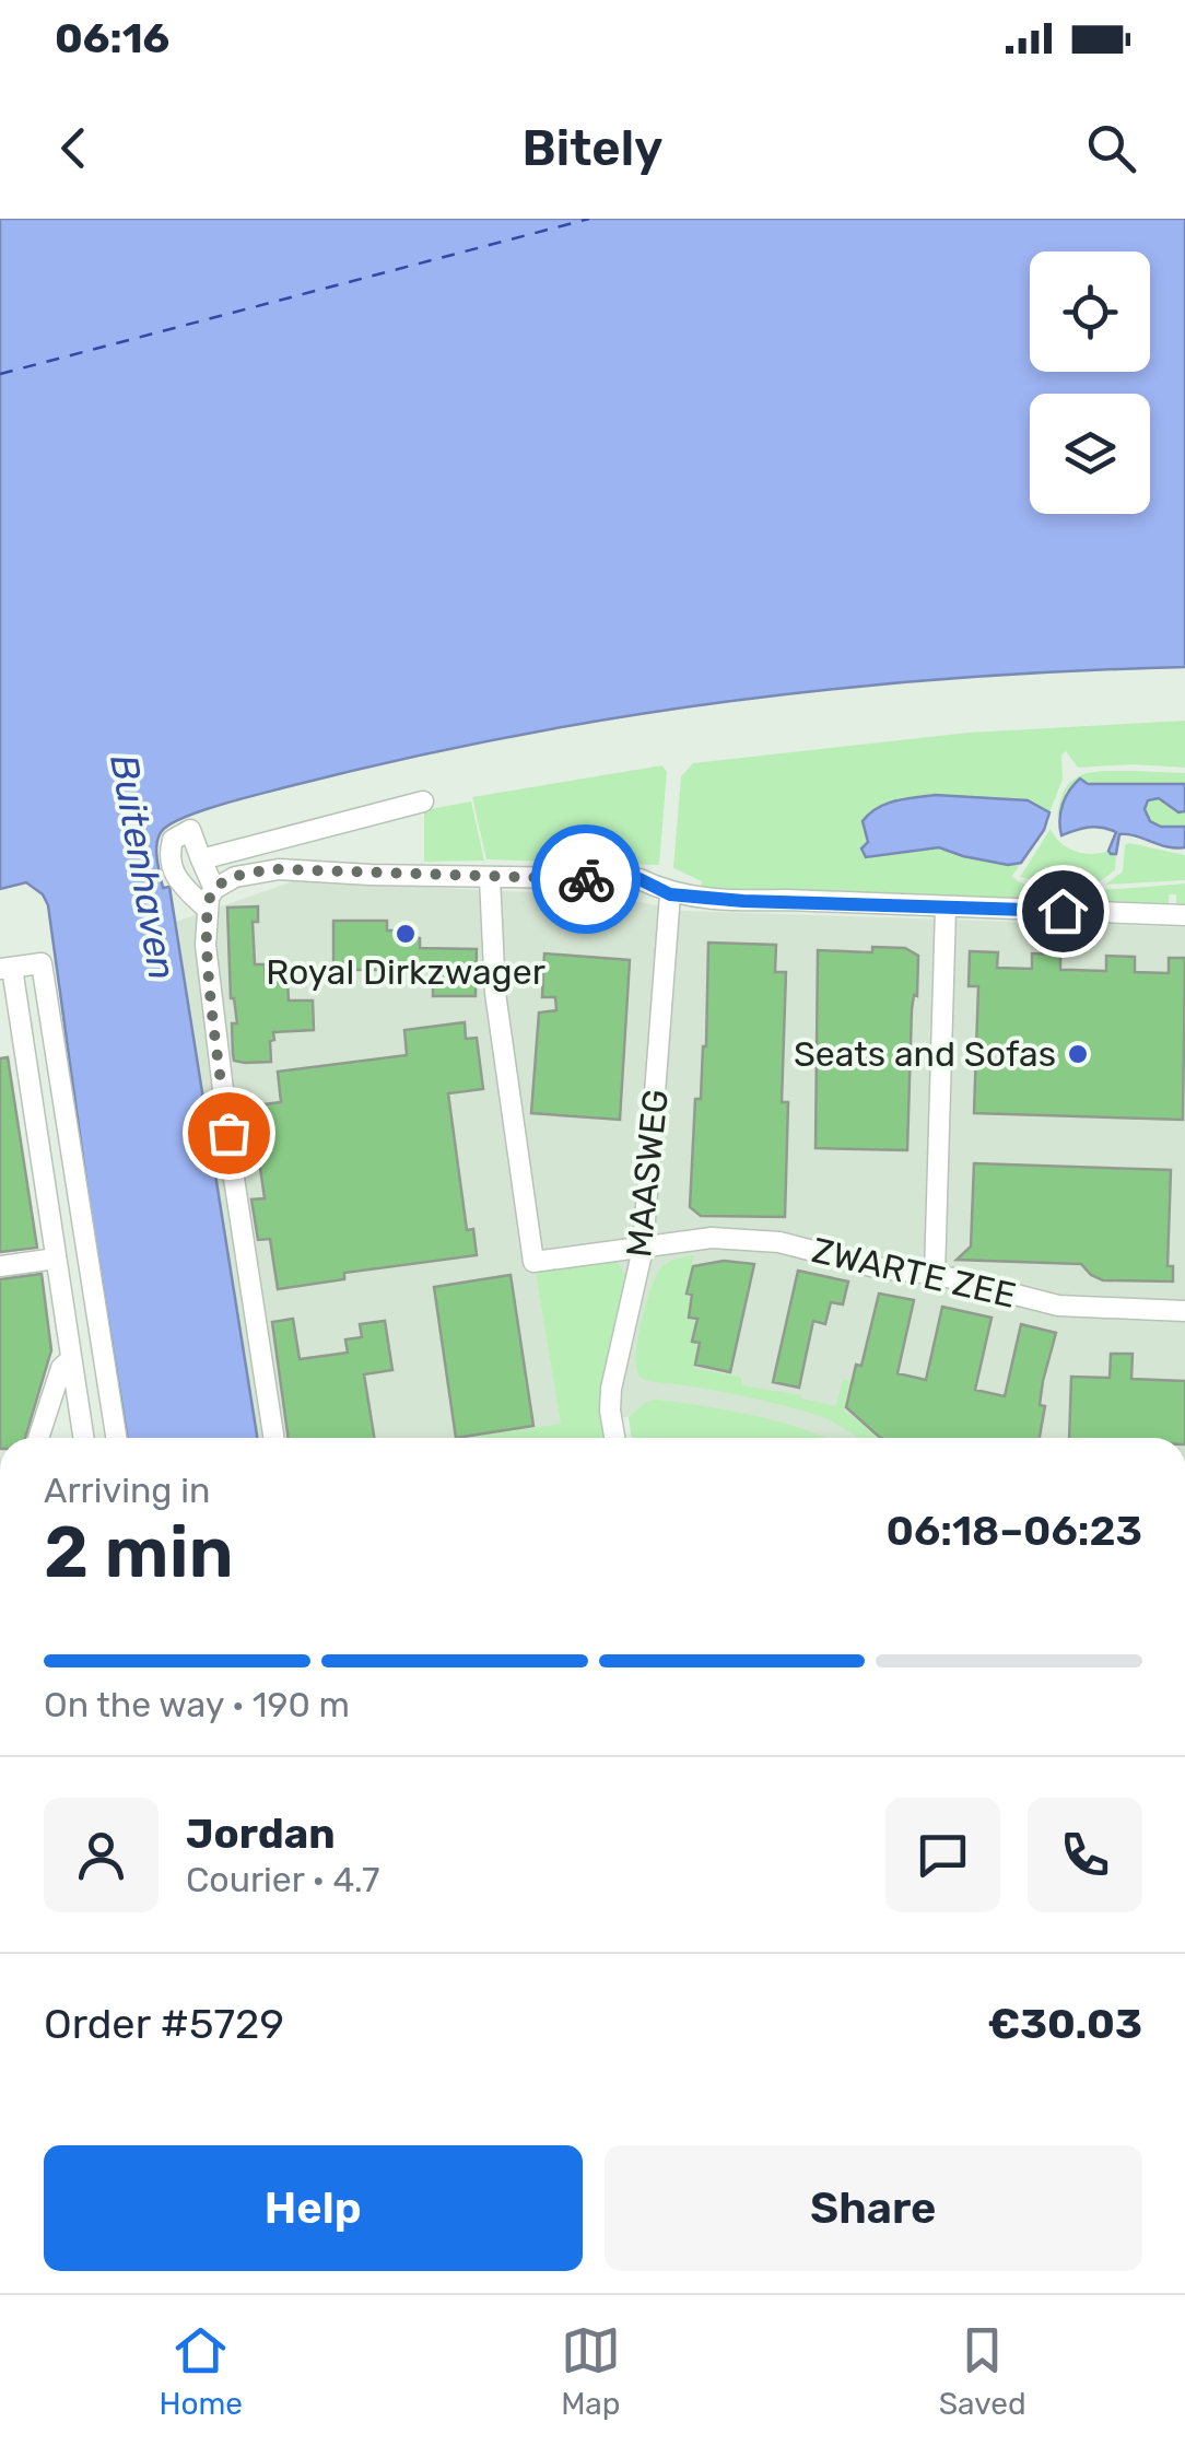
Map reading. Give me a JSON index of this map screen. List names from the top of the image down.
{
  "streets": {
    "street": ["MAASWEG", "ZWARTE ZEE"]
  },
  "crossings": [
    ["MAASWEG", "ZWARTE ZEE"]
  ],
  "water": ["Buitenhaven"],
  "places": ["Royal Dirkzwager", "Seats and Sofas"],
  "page": {
    "status": "06:16",
    "header": "Bitely",
    "heading": ["2 min", "Arriving in", "06:18–06:23"],
    "panel": [
      "Jordan",
      "Courier · 4.7",
      "Order #5729",
      "€30.03"
    ],
    "bar": "On the way · 190 m",
    "buttons": ["Help", "Share"],
    "tabs": ["Home", "Map", "Saved"]
  }
}
